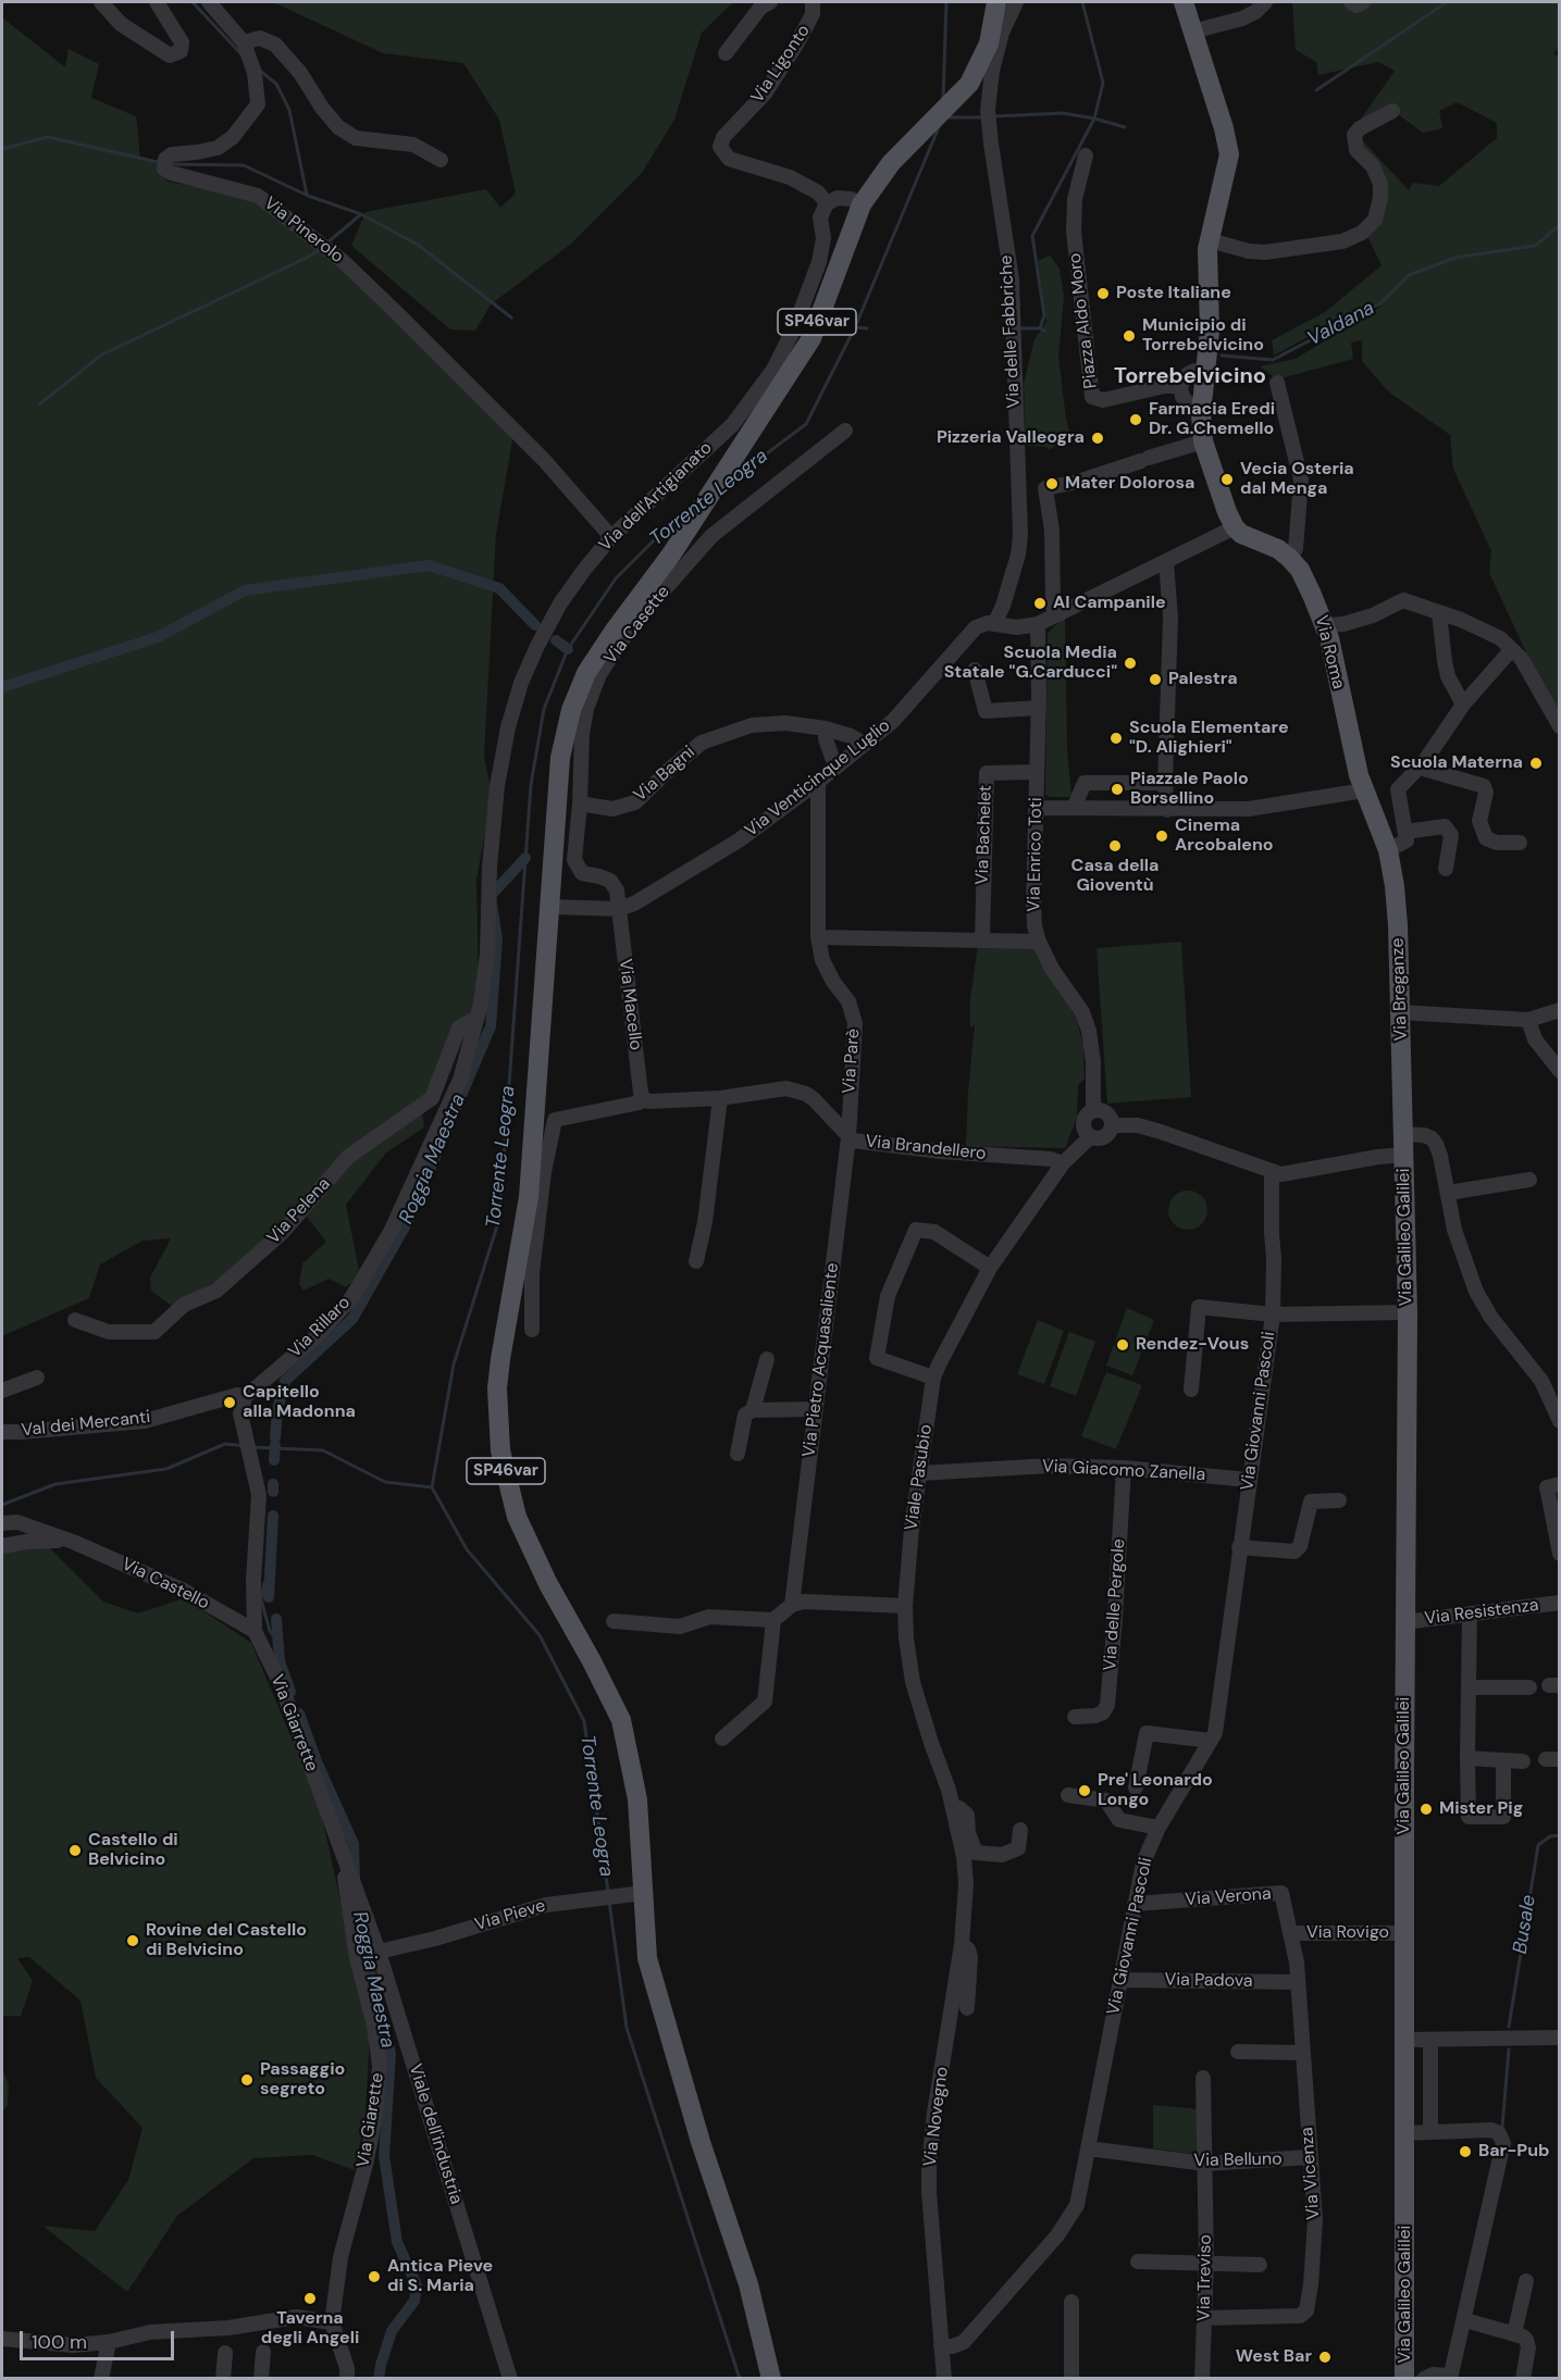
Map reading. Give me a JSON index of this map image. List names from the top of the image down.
{
  "streets": {
    "main road": [
      "SP46var",
      "Via Roma",
      "Via Breganze",
      "Via Galileo Galilei"
    ],
    "street": [
      "Via Ligonto",
      "Via Pinerolo",
      "Piazza Aldo Moro",
      "Via delle Fabbriche",
      "Via dell'Artigianato",
      "Via Casette",
      "Via Bagni",
      "Via Venticinque Luglio",
      "Via Bachelet",
      "Via Enrico Toti",
      "Via Macello",
      "Via Parè",
      "Via Brandellero",
      "Via Pelena",
      "Via Rillaro",
      "Via Pietro Acquasaliente",
      "Via Giovanni Pascoli",
      "Val dei Mercanti",
      "Via Giacomo Zanella",
      "Viale Pasubio",
      "Via Castello",
      "Via delle Pergole",
      "Via Resistenza",
      "Via Giarrette",
      "Via Verona",
      "Via Pieve",
      "Via Rovigo",
      "Via Padova",
      "Via Novegno",
      "Via Giarette",
      "Viale dell'industria",
      "Via Belluno",
      "Via Vicenza",
      "Via Treviso"
    ]
  },
  "crossings": [
    ["Via Ligonto", "Via dell'Artigianato"],
    ["Via Pinerolo", "Via dell'Artigianato"],
    ["SP46var", "Via Venticinque Luglio"],
    ["SP46var", "Via Pieve"],
    ["Via delle Fabbriche", "Via Venticinque Luglio"],
    ["Via dell'Artigianato", "Via Rillaro"],
    ["Via Casette", "Via Bagni"],
    ["Via Casette", "Via Venticinque Luglio"],
    ["Via Casette", "Via Macello"],
    ["Via Roma", "Via Venticinque Luglio"],
    ["Via Roma", "Via Breganze"],
    ["Via Bagni", "Via Venticinque Luglio"],
    ["Via Venticinque Luglio", "Via Enrico Toti"],
    ["Via Venticinque Luglio", "Via Macello"],
    ["Via Venticinque Luglio", "Via Parè"],
    ["Via Bachelet", "Via Enrico Toti"],
    ["Via Enrico Toti", "Viale Pasubio"],
    ["Via Breganze", "Via Galileo Galilei"],
    ["Via Macello", "Via Brandellero"],
    ["Via Parè", "Via Pietro Acquasaliente"],
    ["Via Brandellero", "Via Pietro Acquasaliente"],
    ["Via Brandellero", "Viale Pasubio"],
    ["Via Pelena", "Via Rillaro"],
    ["Via Galileo Galilei", "Via Resistenza"],
    ["Via Galileo Galilei", "Via Rovigo"],
    ["Via Rillaro", "Val dei Mercanti"],
    ["Via Giovanni Pascoli", "Via Giacomo Zanella"],
    ["Via Giovanni Pascoli", "Via Verona"],
    ["Via Giovanni Pascoli", "Via Padova"],
    ["Via Giovanni Pascoli", "Via Novegno"],
    ["Via Giovanni Pascoli", "Via Belluno"],
    ["Via Giacomo Zanella", "Viale Pasubio"],
    ["Via Giacomo Zanella", "Via delle Pergole"],
    ["Viale Pasubio", "Via Novegno"],
    ["Via Castello", "Via Giarrette"],
    ["Via Giarrette", "Viale dell'industria"],
    ["Via Verona", "Via Rovigo"],
    ["Via Verona", "Via Vicenza"],
    ["Via Pieve", "Viale dell'industria"],
    ["Via Rovigo", "Via Vicenza"],
    ["Via Padova", "Via Vicenza"],
    ["Via Giarette", "Viale dell'industria"],
    ["Via Belluno", "Via Vicenza"],
    ["Via Belluno", "Via Treviso"],
    ["Via Vicenza", "Via Treviso"]
  ],
  "districts": ["Torrebelvicino"],
  "water": [
    "Valdana",
    "Torrente Leogra",
    "Roggia Maestra",
    "Busale"
  ],
  "places": [
    "Poste Italiane",
    "Municipio di Torrebelvicino",
    "Farmacia Eredi Dr. G.Chemello",
    "Pizzeria Valleogra",
    "Vecia Osteria dal Menga",
    "Mater Dolorosa",
    "Al Campanile",
    "Scuola Media Statale \"G.Carducci\"",
    "Palestra",
    "Scuola Elementare \"D. Alighieri\"",
    "Scuola Materna",
    "Piazzale Paolo Borsellino",
    "Cinema Arcobaleno",
    "Casa della Gioventù",
    "Rendez-Vous",
    "Capitello alla Madonna",
    "Pre' Leonardo Longo",
    "Mister Pig",
    "Castello di Belvicino",
    "Rovine del Castello di Belvicino",
    "Passaggio segreto",
    "Bar-Pub",
    "Antica Pieve di S. Maria",
    "Taverna degli Angeli",
    "West Bar"
  ],
  "scale_bar": "100 m"
}
